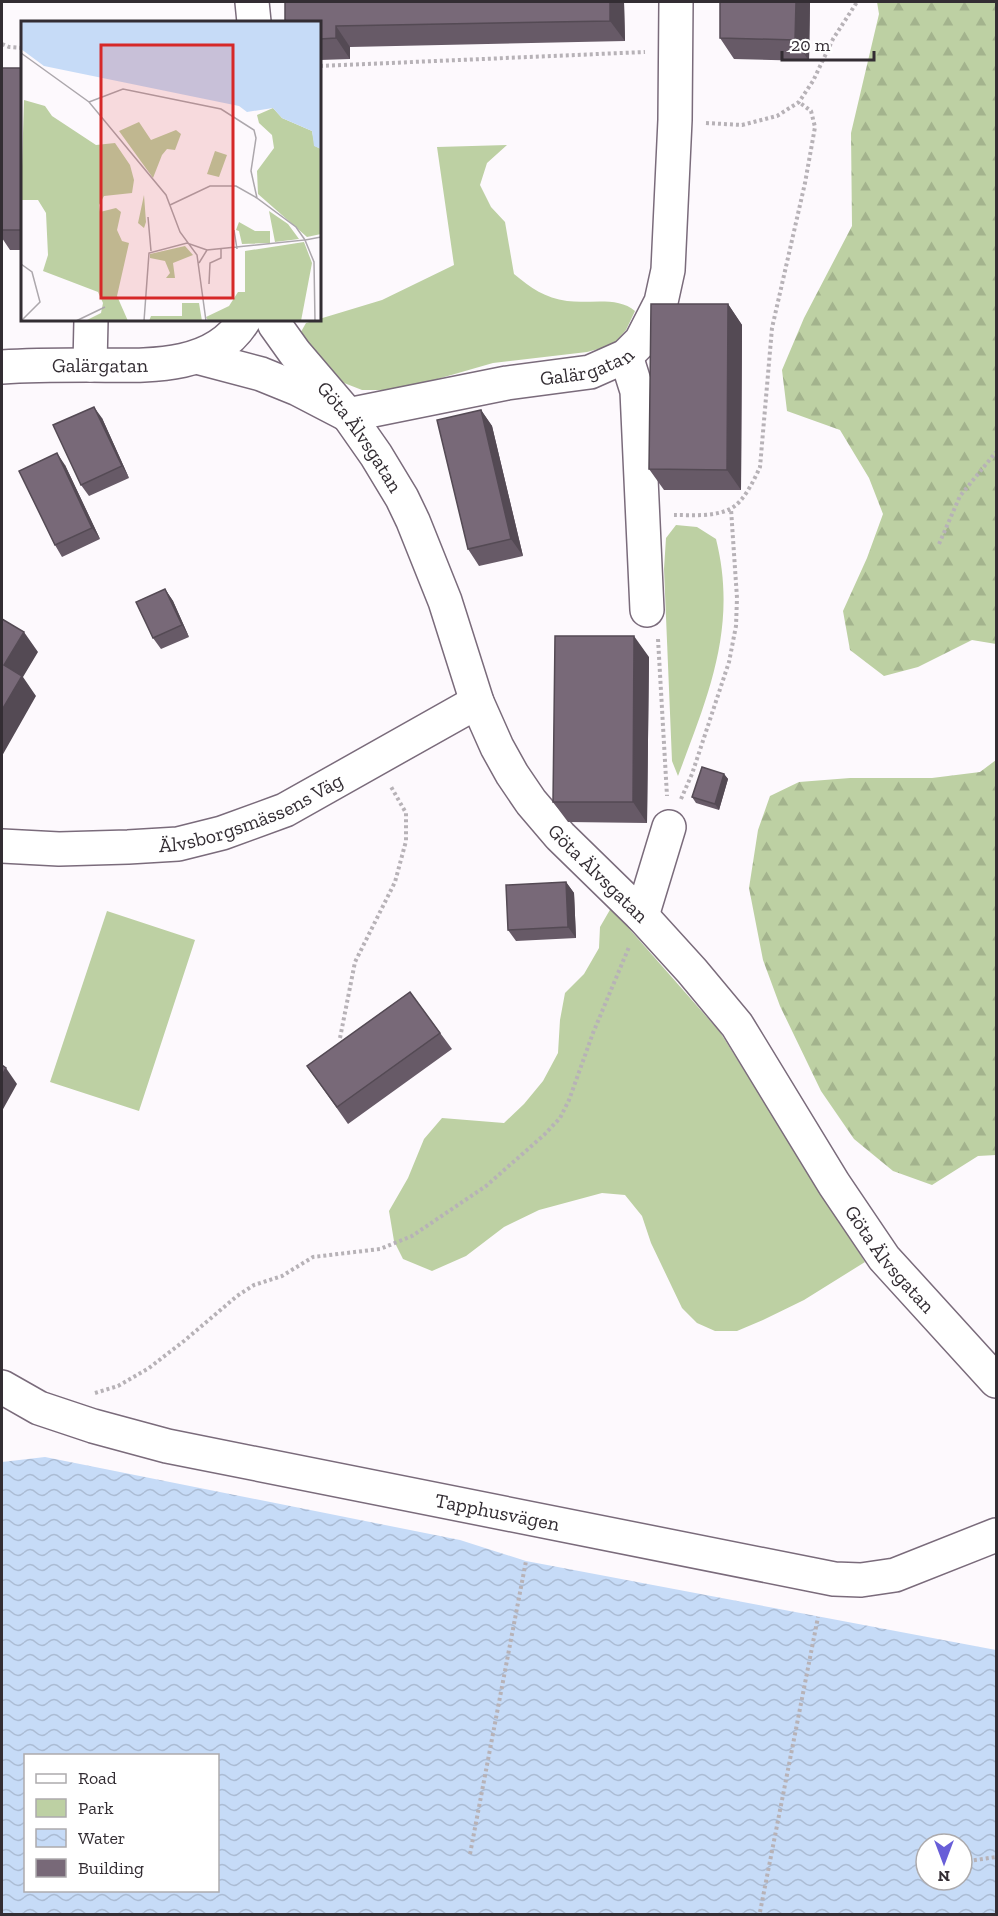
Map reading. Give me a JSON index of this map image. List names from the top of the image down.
{
  "streets": {
    "lane": [
      "Galärgatan",
      "Göta Älvsgatan",
      "Älvsborgsmässens Väg",
      "Tapphusvägen"
    ]
  },
  "crossings": [
    ["Galärgatan", "Göta Älvsgatan"],
    ["Göta Älvsgatan", "Älvsborgsmässens Väg"]
  ],
  "legend": [
    "Road",
    "Park",
    "Water",
    "Building"
  ],
  "scale_bar": "20 m",
  "north": "bottom"
}
